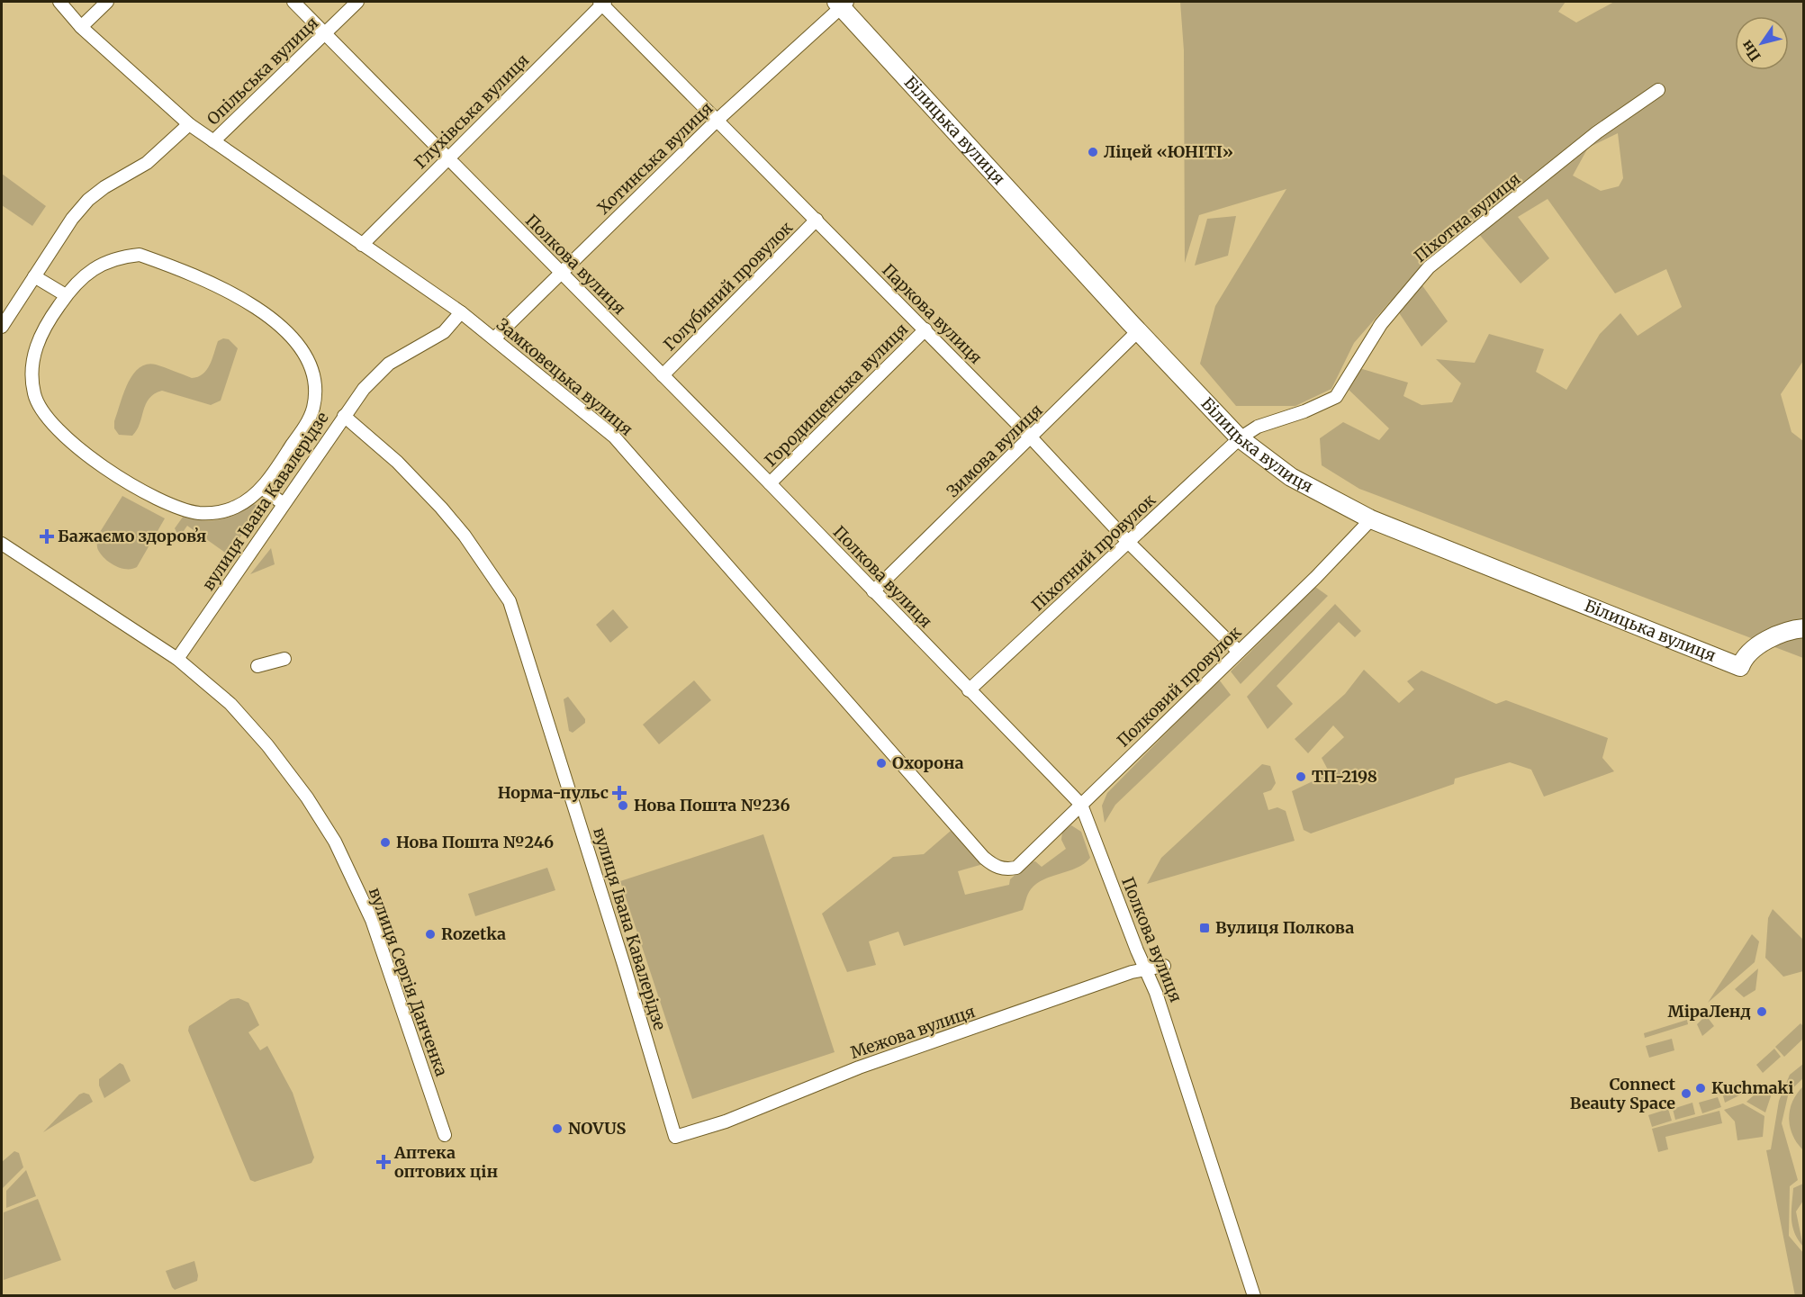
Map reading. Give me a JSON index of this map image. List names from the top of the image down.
{
  "streets": {
    "main road": ["Білицька вулиця"],
    "street": [
      "Опільська вулиця",
      "Глухівська вулиця",
      "Хотинська вулиця",
      "Піхотна вулиця",
      "Полкова вулиця",
      "Голубиний провулок",
      "Паркова вулиця",
      "Замковецька вулиця",
      "Городищенська вулиця",
      "Зимова вулиця",
      "вулиця Івана Кавалерідзе",
      "Піхотний провулок",
      "Полковий провулок",
      "вулиця Сергія Данченка",
      "Межова вулиця"
    ]
  },
  "crossings": [
    ["Опільська вулиця", "Полкова вулиця"],
    ["Опільська вулиця", "Замковецька вулиця"],
    ["Глухівська вулиця", "Полкова вулиця"],
    ["Глухівська вулиця", "Паркова вулиця"],
    ["Глухівська вулиця", "Замковецька вулиця"],
    ["Білицька вулиця", "Хотинська вулиця"],
    ["Білицька вулиця", "Піхотна вулиця"],
    ["Білицька вулиця", "Зимова вулиця"],
    ["Білицька вулиця", "Піхотний провулок"],
    ["Білицька вулиця", "Полковий провулок"],
    ["Хотинська вулиця", "Полкова вулиця"],
    ["Хотинська вулиця", "Паркова вулиця"],
    ["Хотинська вулиця", "Замковецька вулиця"],
    ["Піхотна вулиця", "Піхотний провулок"],
    ["Полкова вулиця", "Голубиний провулок"],
    ["Полкова вулиця", "Городищенська вулиця"],
    ["Полкова вулиця", "Зимова вулиця"],
    ["Полкова вулиця", "Піхотний провулок"],
    ["Полкова вулиця", "Полковий провулок"],
    ["Полкова вулиця", "Межова вулиця"],
    ["Голубиний провулок", "Паркова вулиця"],
    ["Паркова вулиця", "Городищенська вулиця"],
    ["Паркова вулиця", "Зимова вулиця"],
    ["Паркова вулиця", "Піхотний провулок"],
    ["Паркова вулиця", "Полковий провулок"],
    ["Замковецька вулиця", "Полковий провулок"],
    ["вулиця Івана Кавалерідзе", "вулиця Сергія Данченка"],
    ["вулиця Івана Кавалерідзе", "Межова вулиця"]
  ],
  "places": {
    "other": [
      "Ліцей «ЮНІТІ»",
      "Охорона",
      "ТП-2198",
      "Нова Пошта №236",
      "Нова Пошта №246",
      "Rozetka",
      "МіраЛенд",
      "Kuchmaki",
      "Connect Beauty Space",
      "NOVUS"
    ],
    "health": ["Бажаємо здоровʼя", "Норма-пульс", "Аптека оптових цін"],
    "transit": ["Вулиця Полкова"]
  },
  "north": "bottom left"
}
